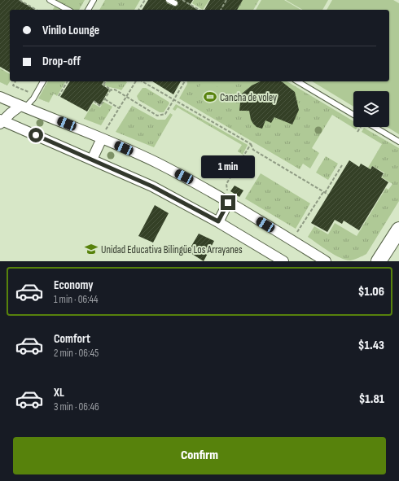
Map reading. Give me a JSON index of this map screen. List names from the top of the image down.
{
  "places": {
    "sports": ["Cancha de voley"],
    "school or university": ["Unidad Educativa Bilingüe Los Arrayanes"]
  },
  "page": {
    "banner": ["Vinilo Lounge", "Drop-off"],
    "bubble": "1 min",
    "list": [
      {
        "name": "Economy",
        "note": "1 min · 06:44",
        "value": "$1.06"
      },
      {
        "name": "Comfort",
        "note": "2 min · 06:45",
        "value": "$1.43"
      },
      {
        "name": "XL",
        "note": "3 min · 06:46",
        "value": "$1.81"
      }
    ],
    "buttons": "Confirm"
  }
}
